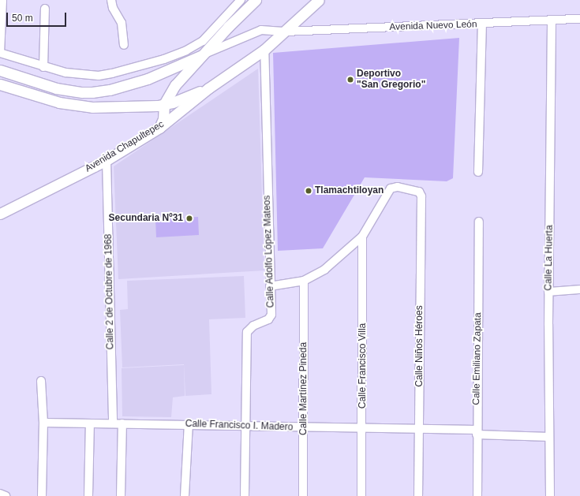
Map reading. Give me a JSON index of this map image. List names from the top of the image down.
{
  "streets": {
    "main road": ["Avenida Chapultepec"],
    "street": [
      "Avenida Nuevo León",
      "Calle Adolfo López Mateos",
      "Calle La Huerta",
      "Calle 2 de Octubre de 1968",
      "Calle Niños Héroes",
      "Calle Emiliano Zapata",
      "Calle Francisco Villa",
      "Calle Martínez Pineda",
      "Calle Francisco I. Madero"
    ]
  },
  "crossings": [
    ["Avenida Nuevo León", "Avenida Chapultepec"],
    ["Avenida Nuevo León", "Calle La Huerta"],
    ["Avenida Chapultepec", "Calle Adolfo López Mateos"],
    ["Avenida Chapultepec", "Calle 2 de Octubre de 1968"],
    ["Calle Adolfo López Mateos", "Calle Francisco I. Madero"],
    ["Calle La Huerta", "Calle Francisco I. Madero"],
    ["Calle 2 de Octubre de 1968", "Calle Francisco I. Madero"],
    ["Calle Niños Héroes", "Calle Francisco Villa"],
    ["Calle Niños Héroes", "Calle Francisco I. Madero"],
    ["Calle Emiliano Zapata", "Calle Francisco I. Madero"],
    ["Calle Francisco Villa", "Calle Francisco I. Madero"],
    ["Calle Martínez Pineda", "Calle Francisco I. Madero"]
  ],
  "places": ["Deportivo \"San Gregorio\"", "Tlamachtiloyan", "Secundaria Nº31"],
  "scale_bar": "50 m"
}
